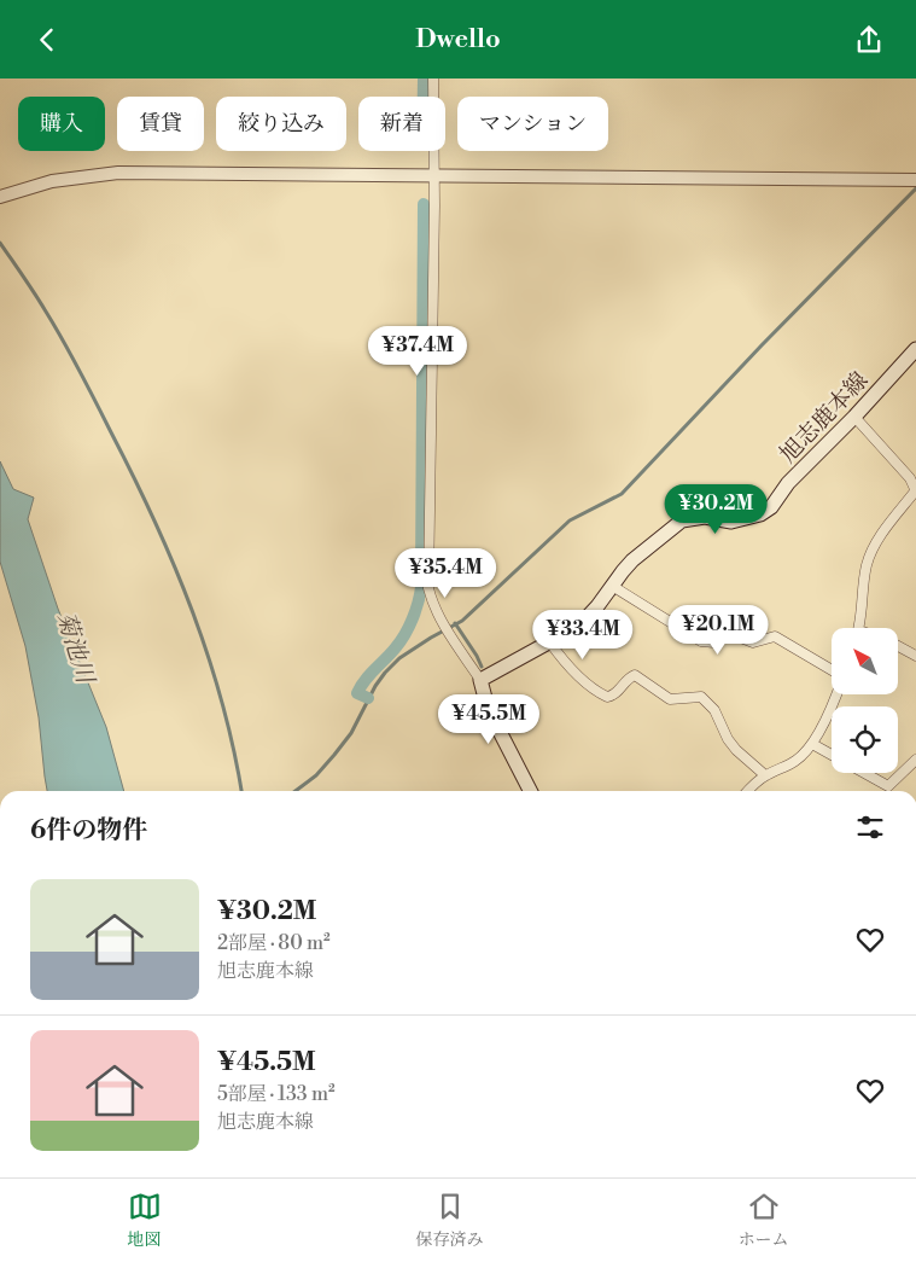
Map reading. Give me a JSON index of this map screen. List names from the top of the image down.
{
  "streets": {
    "main road": ["旭志鹿本線"]
  },
  "water": ["菊池川"],
  "north": "top left",
  "page": {
    "header": "Dwello",
    "chip": [
      "購入",
      "賃貸",
      "絞り込み",
      "新着",
      "マンション"
    ],
    "price": [
      "¥37.4M",
      "¥30.2M",
      "¥35.4M",
      "¥20.1M",
      "¥33.4M",
      "¥45.5M"
    ],
    "heading": "6件の物件",
    "list": [
      {
        "name": "¥30.2M",
        "note": "2部屋 · 80 m² · 旭志鹿本線"
      },
      {
        "name": "¥45.5M",
        "note": "5部屋 · 133 m² · 旭志鹿本線"
      }
    ],
    "tabs": ["地図", "保存済み", "ホーム"]
  }
}
